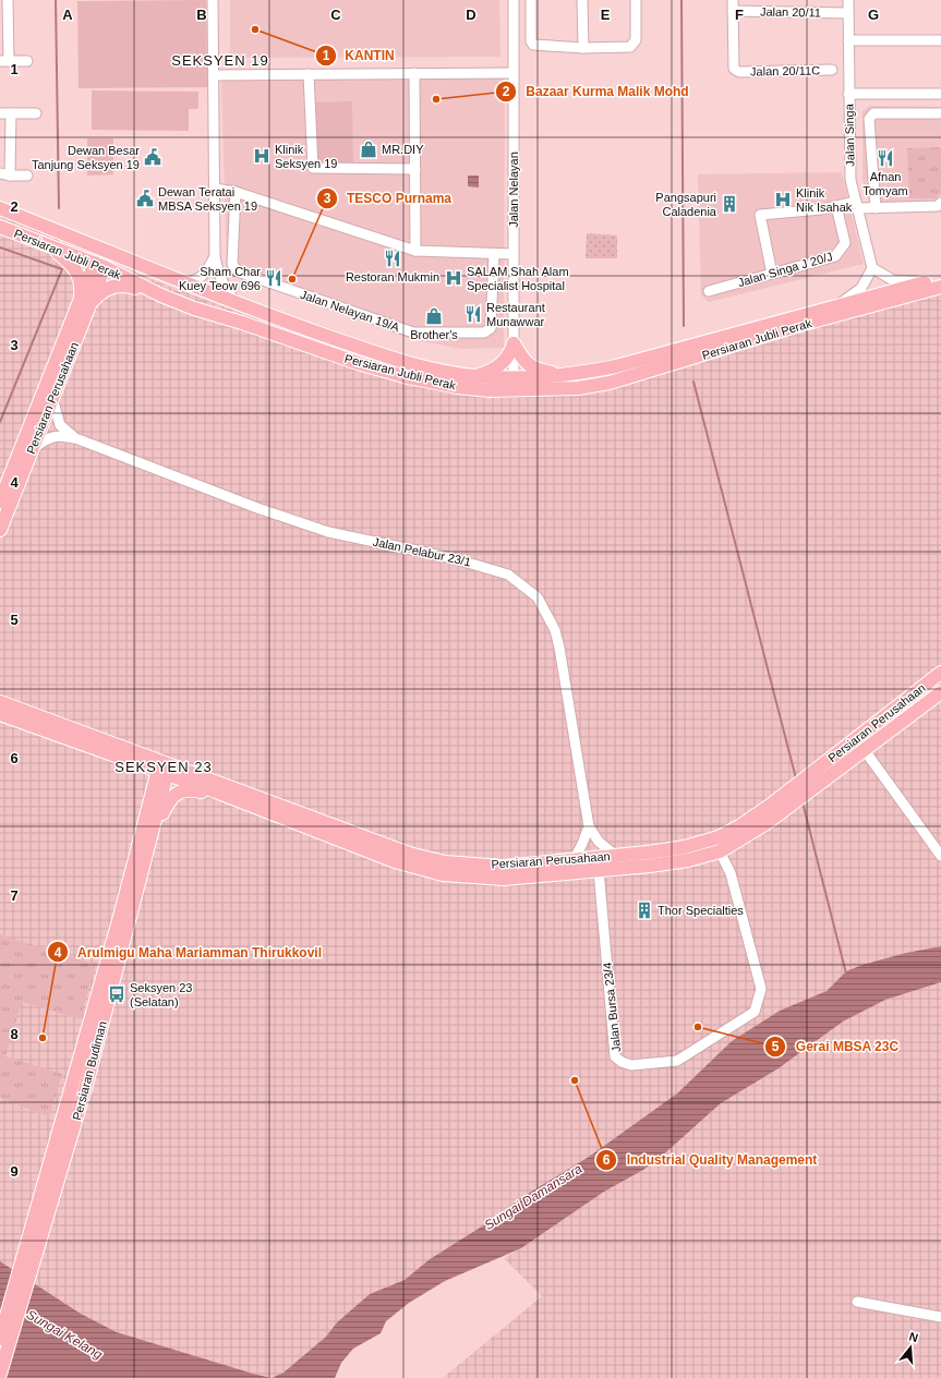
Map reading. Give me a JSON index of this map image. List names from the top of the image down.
{
  "streets": {
    "main road": ["Persiaran Jubli Perak", "Persiaran Perusahaan", "Persiaran Budiman"],
    "street": [
      "Jalan 20/11",
      "Jalan 20/11C",
      "Jalan Singa",
      "Jalan Nelayan",
      "Jalan Singa J 20/J",
      "Jalan Nelayan 19/A",
      "Jalan Pelabur 23/1",
      "Jalan Bursa 23/4"
    ]
  },
  "crossings": [
    ["Jalan 20/11", "Jalan 20/11C"],
    ["Jalan 20/11", "Jalan Singa"],
    ["Jalan Nelayan", "Persiaran Jubli Perak"],
    ["Persiaran Jubli Perak", "Persiaran Perusahaan"],
    ["Persiaran Perusahaan", "Jalan Pelabur 23/1"],
    ["Persiaran Perusahaan", "Jalan Bursa 23/4"],
    ["Persiaran Perusahaan", "Persiaran Budiman"]
  ],
  "districts": ["SEKSYEN 19", "SEKSYEN 23"],
  "water": ["Sungai Damansara", "Sungai Kelang"],
  "places": {
    "other": [
      "KANTIN",
      "Bazaar Kurma Malik Mohd",
      "TESCO Purnama",
      "Gerai MBSA 23C",
      "Arulmigu Maha Mariamman Thirukkovil",
      "Industrial Quality Management"
    ],
    "shop": ["MR.DIY", "Brother's"],
    "hospital": ["Klinik Seksyen 19", "Klinik Nik Isahak", "SALAM Shah Alam Specialist Hospital"],
    "public building": ["Dewan Besar Tanjung Seksyen 19", "Dewan Teratai MBSA Seksyen 19"],
    "restaurant": [
      "Afnan Tomyam",
      "Restoran Mukmin",
      "Sham Char Kuey Teow 696",
      "Restaurant Munawwar"
    ],
    "building": ["Pangsapuri Caladenia", "Thor Specialties"],
    "bus stop": ["Seksyen 23 (Selatan)"]
  },
  "north": "top",
  "grid": {
    "columns": [
      "A",
      "B",
      "C",
      "D",
      "E",
      "F",
      "G"
    ],
    "rows": [
      "1",
      "2",
      "3",
      "4",
      "5",
      "6",
      "7",
      "8",
      "9"
    ]
  }
}
